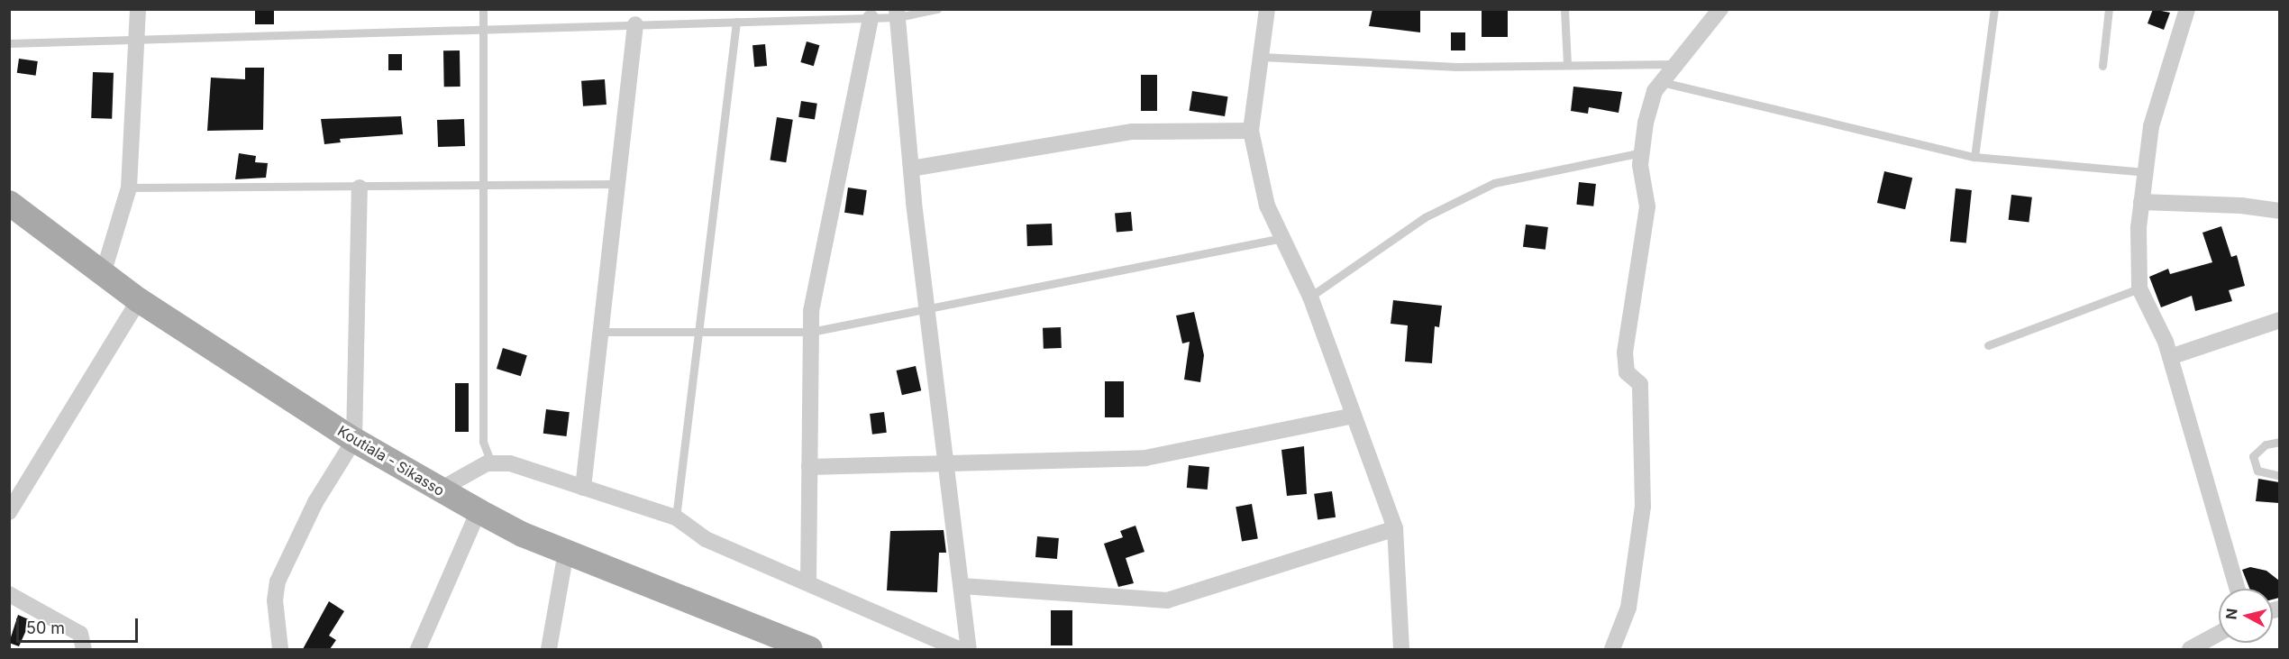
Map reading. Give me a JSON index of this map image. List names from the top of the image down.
{
  "streets": {
    "main road": ["Koutiala - Sikasso"]
  },
  "scale_bar": "50 m",
  "north": "left"
}
